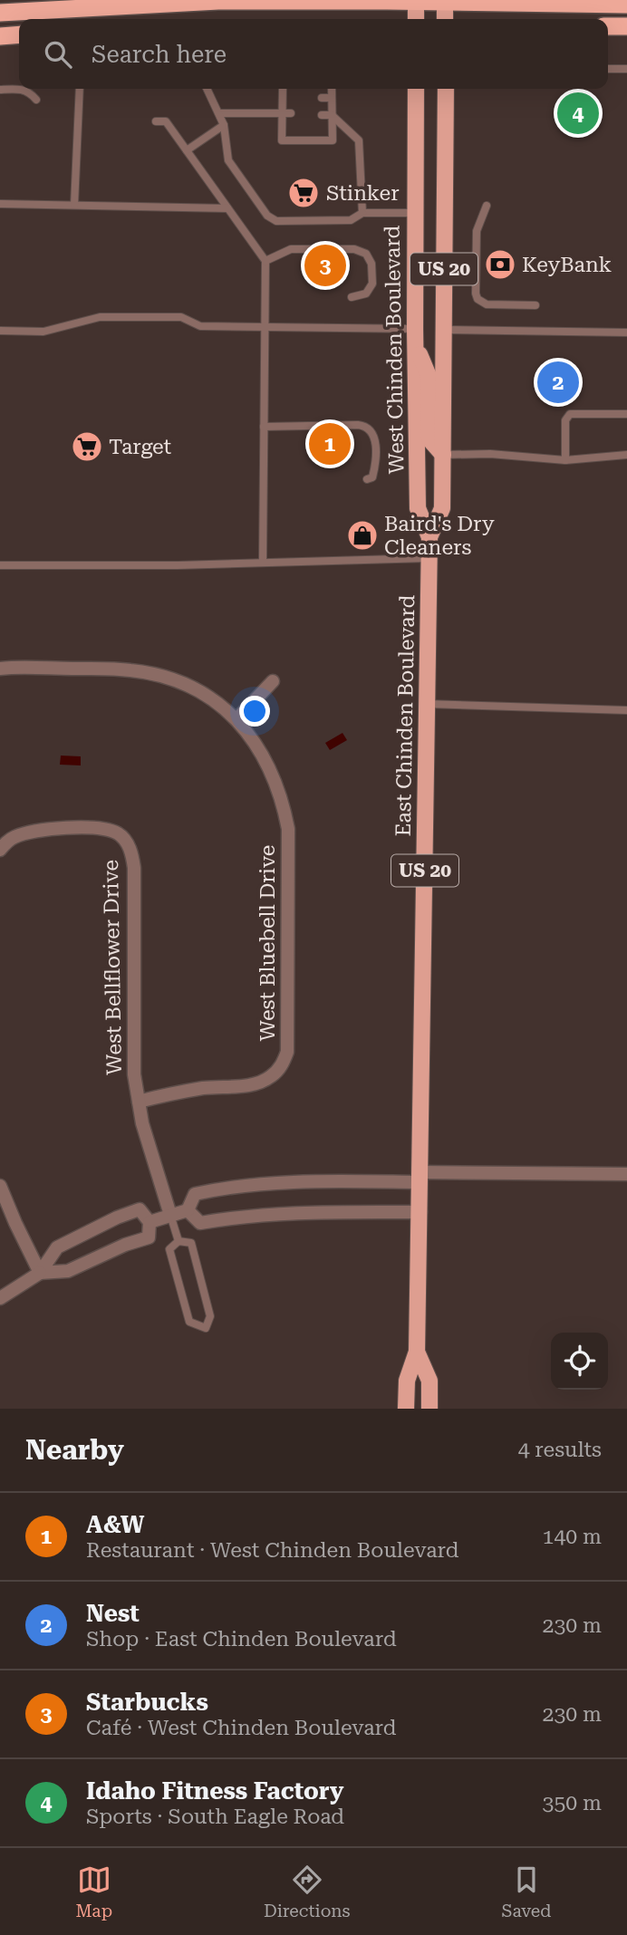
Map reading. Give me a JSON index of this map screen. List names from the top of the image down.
{
  "streets": {
    "main road": ["US 20", "West Chinden Boulevard", "East Chinden Boulevard"],
    "street": ["West Bluebell Drive", "West Bellflower Drive"]
  },
  "crossings": [
    ["West Chinden Boulevard", "East Chinden Boulevard"],
    ["West Bluebell Drive", "West Bellflower Drive"]
  ],
  "places": {
    "supermarket": ["Stinker", "Target"],
    "bank": ["KeyBank"],
    "shop": ["Baird's Dry Cleaners"]
  },
  "page": {
    "search": "Search here",
    "pins": [
      "4",
      "3",
      "2",
      "1"
    ],
    "heading": ["Nearby", "4 results"],
    "list": [
      {
        "mark": "1",
        "name": "A&W",
        "note": "Restaurant · West Chinden Boulevard",
        "value": "140 m"
      },
      {
        "mark": "2",
        "name": "Nest",
        "note": "Shop · East Chinden Boulevard",
        "value": "230 m"
      },
      {
        "mark": "3",
        "name": "Starbucks",
        "note": "Café · West Chinden Boulevard",
        "value": "230 m"
      },
      {
        "mark": "4",
        "name": "Idaho Fitness Factory",
        "note": "Sports · South Eagle Road",
        "value": "350 m"
      }
    ],
    "nav": ["Map", "Directions", "Saved"]
  }
}
